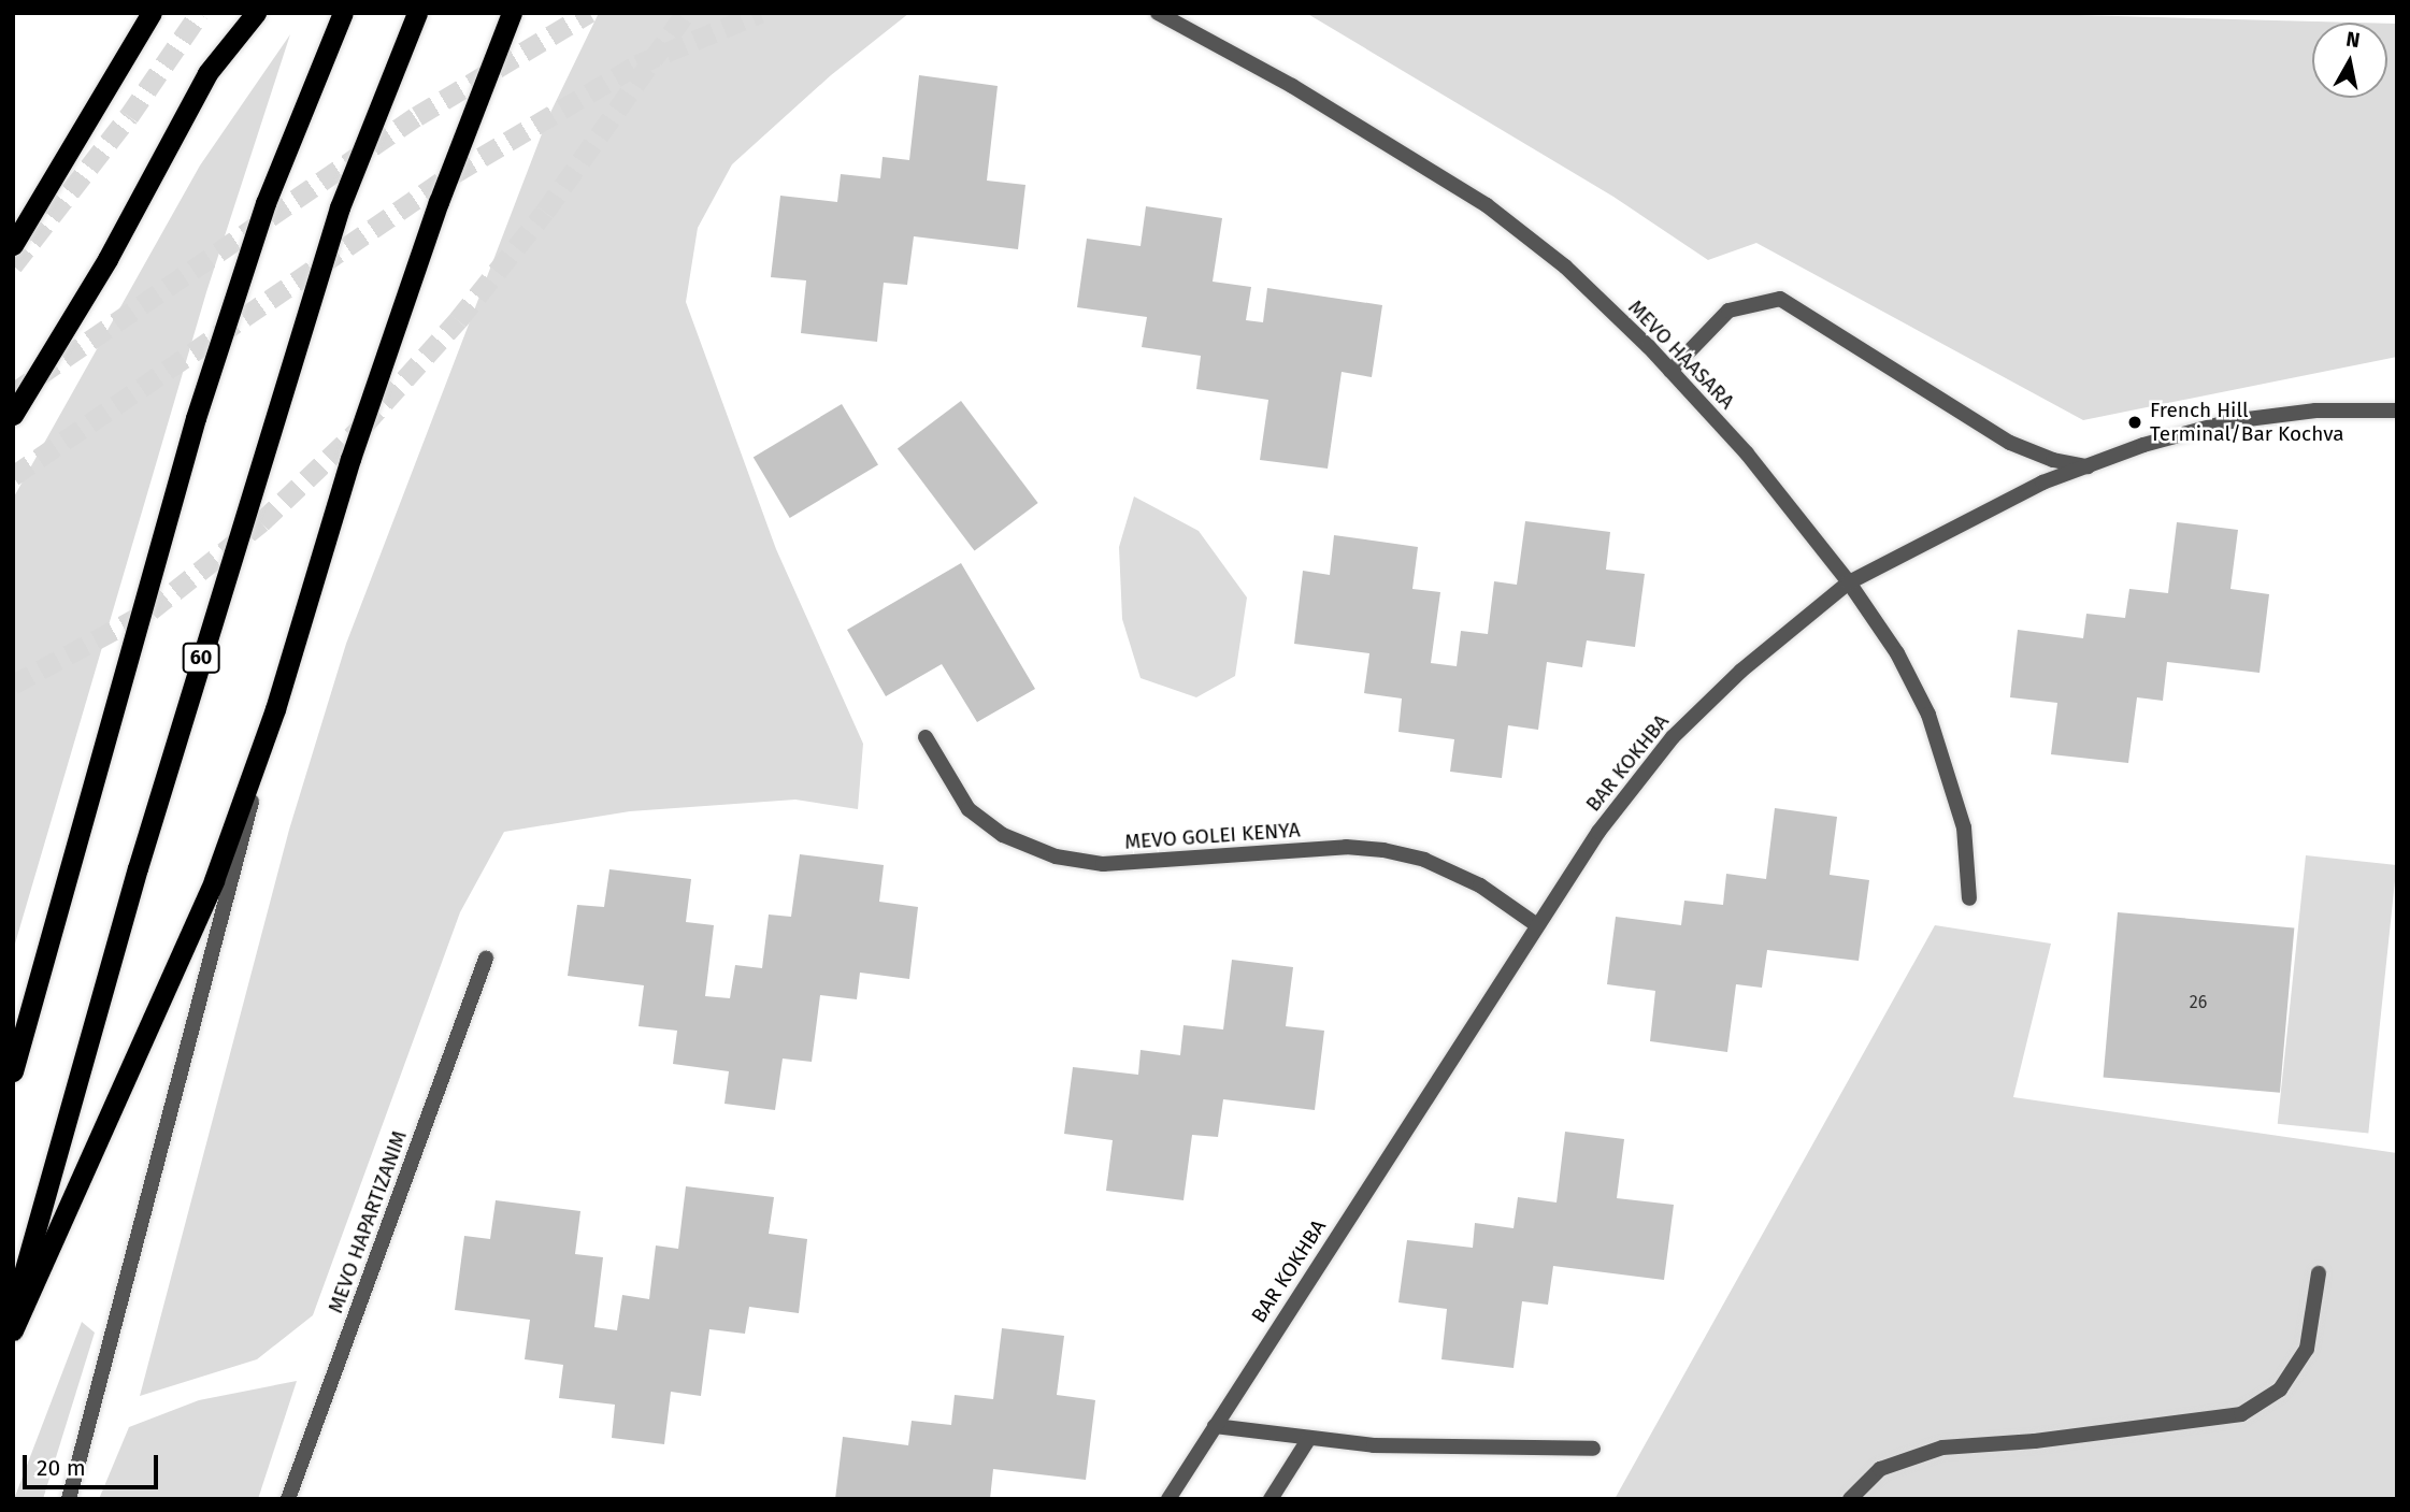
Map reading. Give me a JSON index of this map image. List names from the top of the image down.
{
  "streets": {
    "highway": ["60"],
    "street": [
      "MEVO HAASARA",
      "BAR KOKHBA",
      "MEVO GOLEI KENYA",
      "MEVO HAPARTIZANIM"
    ]
  },
  "crossings": [
    ["MEVO HAASARA", "BAR KOKHBA"],
    ["BAR KOKHBA", "MEVO GOLEI KENYA"]
  ],
  "places": ["French Hill Terminal/Bar Kochva"],
  "house_numbers": ["26"],
  "scale_bar": "20 m",
  "north": "top"
}
